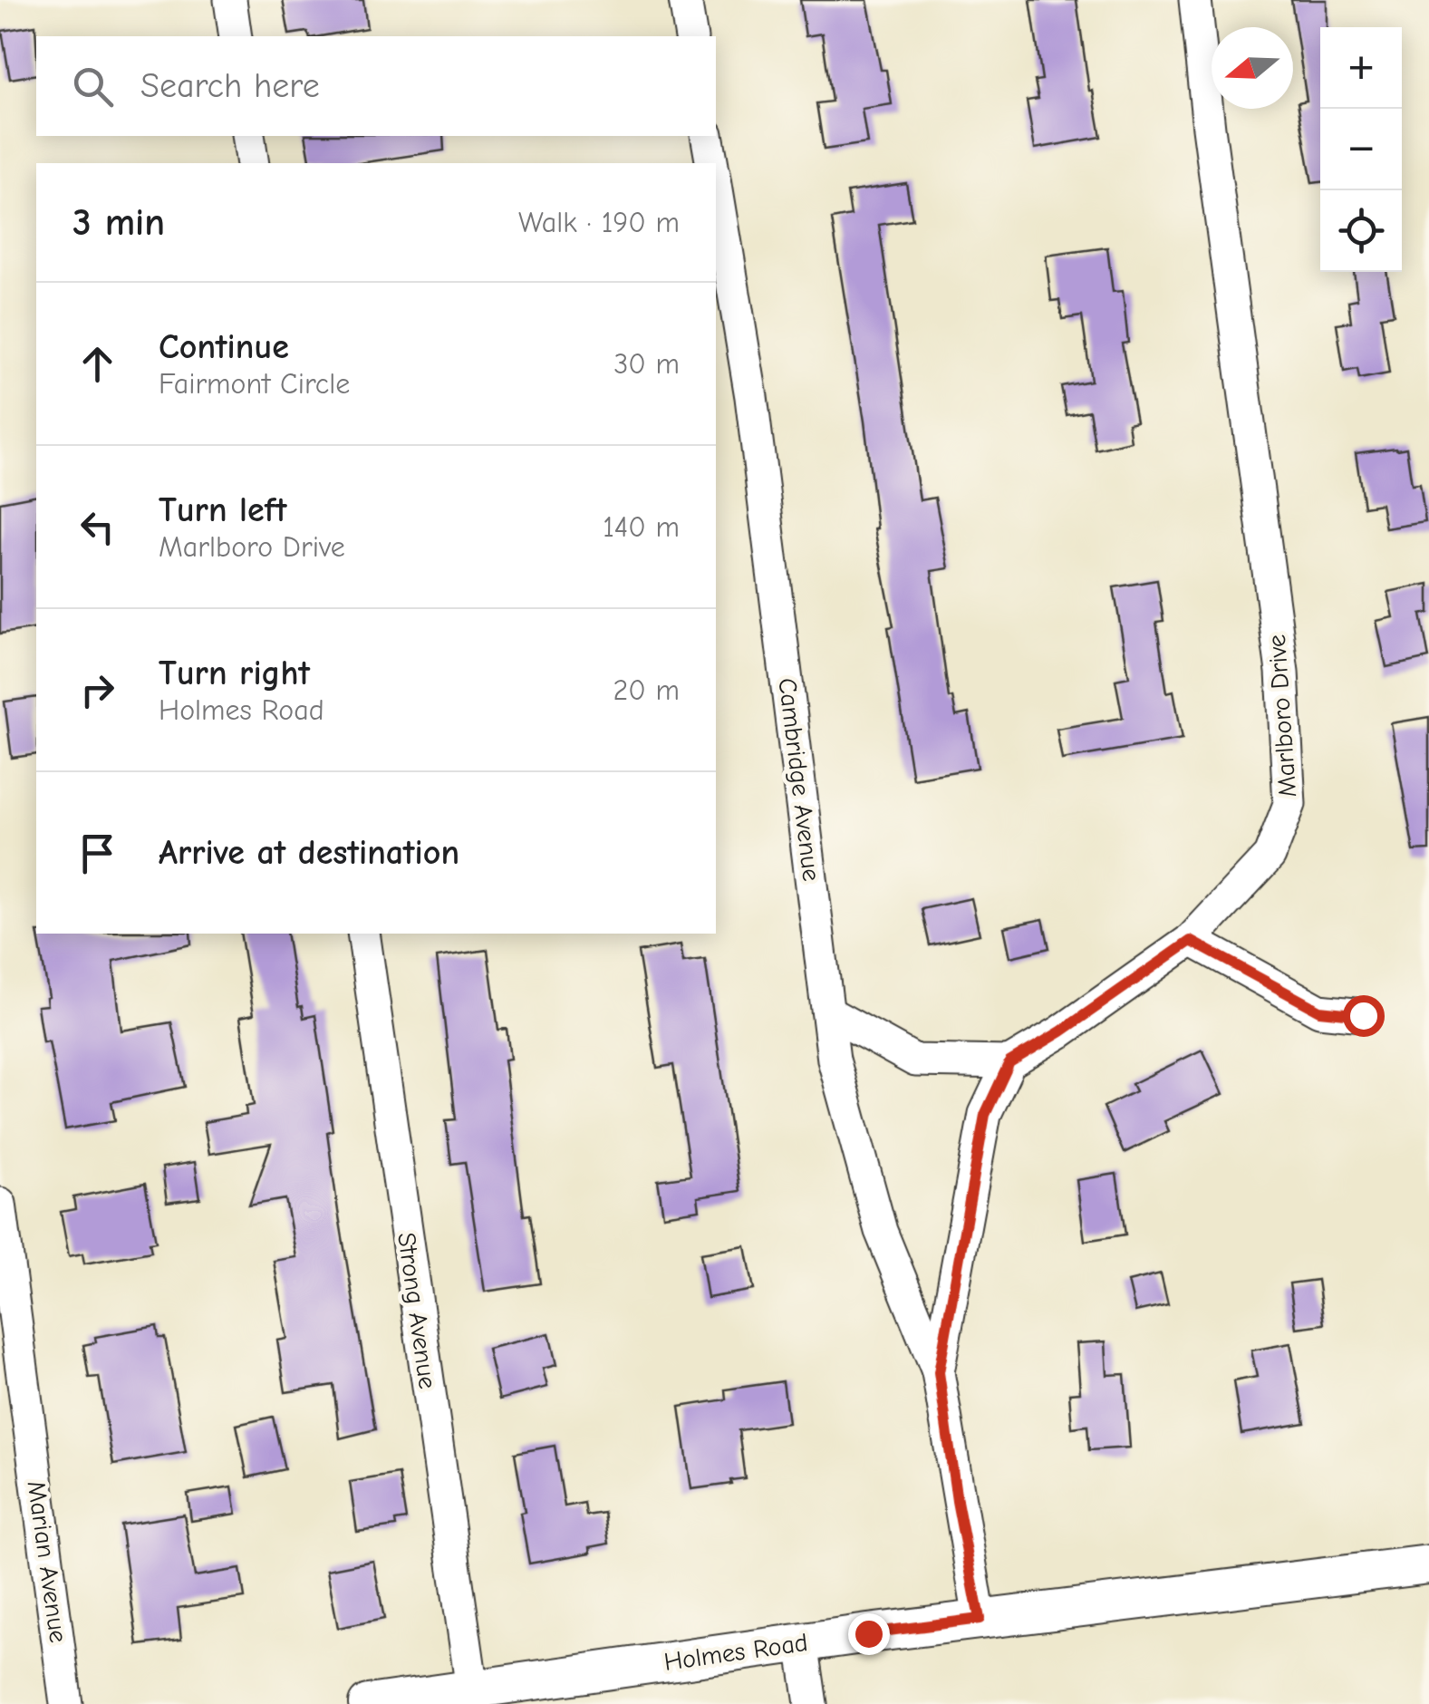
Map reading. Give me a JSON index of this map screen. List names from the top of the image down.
{
  "streets": {
    "street": [
      "Marlboro Drive",
      "Cambridge Avenue",
      "Strong Avenue",
      "Marian Avenue",
      "Holmes Road"
    ]
  },
  "crossings": [
    ["Strong Avenue", "Holmes Road"]
  ],
  "north": "left",
  "page": {
    "map_buttons": ["+", "−"],
    "search": "Search here",
    "heading": ["3 min", "Walk · 190 m"],
    "list": [
      ["Continue", "Fairmont Circle", "30 m"],
      ["Turn left", "Marlboro Drive", "140 m"],
      ["Turn right", "Holmes Road", "20 m"],
      "Arrive at destination"
    ]
  }
}
